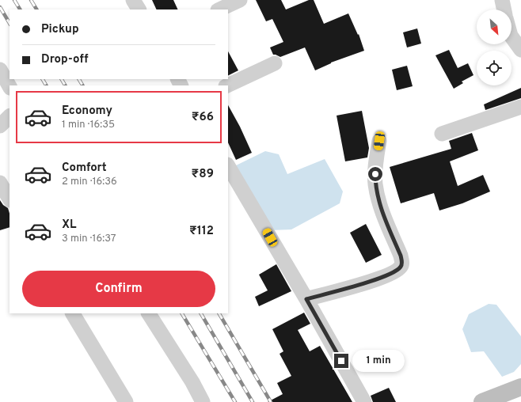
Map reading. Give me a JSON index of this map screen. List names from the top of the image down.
{
  "north": "bottom right",
  "page": {
    "banner": ["Pickup", "Drop-off"],
    "list": [
      {
        "name": "Economy",
        "note": "1 min · 16:35",
        "value": "₹66"
      },
      {
        "name": "Comfort",
        "note": "2 min · 16:36",
        "value": "₹89"
      },
      {
        "name": "XL",
        "note": "3 min · 16:37",
        "value": "₹112"
      }
    ],
    "buttons": "Confirm",
    "bubble": "1 min"
  }
}
